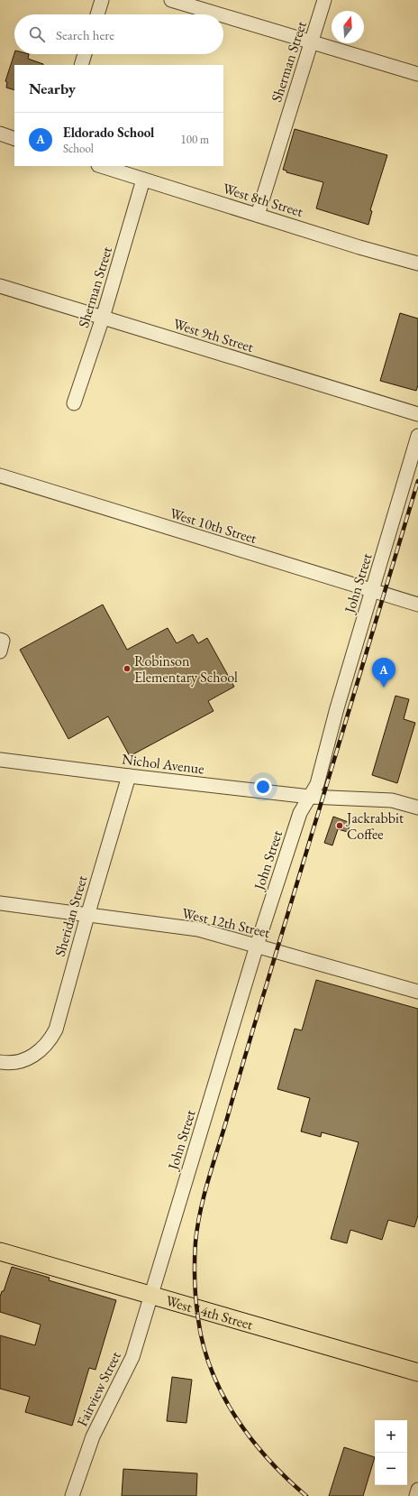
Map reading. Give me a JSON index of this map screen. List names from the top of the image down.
{
  "streets": {
    "main road": ["West 14th Street"],
    "street": [
      "Sherman Street",
      "West 8th Street",
      "West 9th Street",
      "West 10th Street",
      "John Street",
      "Nichol Avenue",
      "Sheridan Street",
      "West 12th Street",
      "Fairview Street"
    ]
  },
  "crossings": [
    ["Sherman Street", "West 8th Street"],
    ["Sherman Street", "West 9th Street"],
    ["West 10th Street", "John Street"],
    ["John Street", "Nichol Avenue"],
    ["John Street", "West 12th Street"],
    ["John Street", "West 14th Street"],
    ["John Street", "Fairview Street"],
    ["Nichol Avenue", "Sheridan Street"],
    ["Sheridan Street", "West 12th Street"],
    ["West 14th Street", "Fairview Street"]
  ],
  "places": ["Robinson Elementary School", "Jackrabbit Coffee"],
  "north": "top",
  "page": {
    "search": "Search here",
    "heading": "Nearby",
    "list": [
      {
        "mark": "A",
        "name": "Eldorado School",
        "note": "School",
        "value": "100 m"
      }
    ],
    "pins": "A",
    "map_buttons": ["+", "−"]
  }
}
